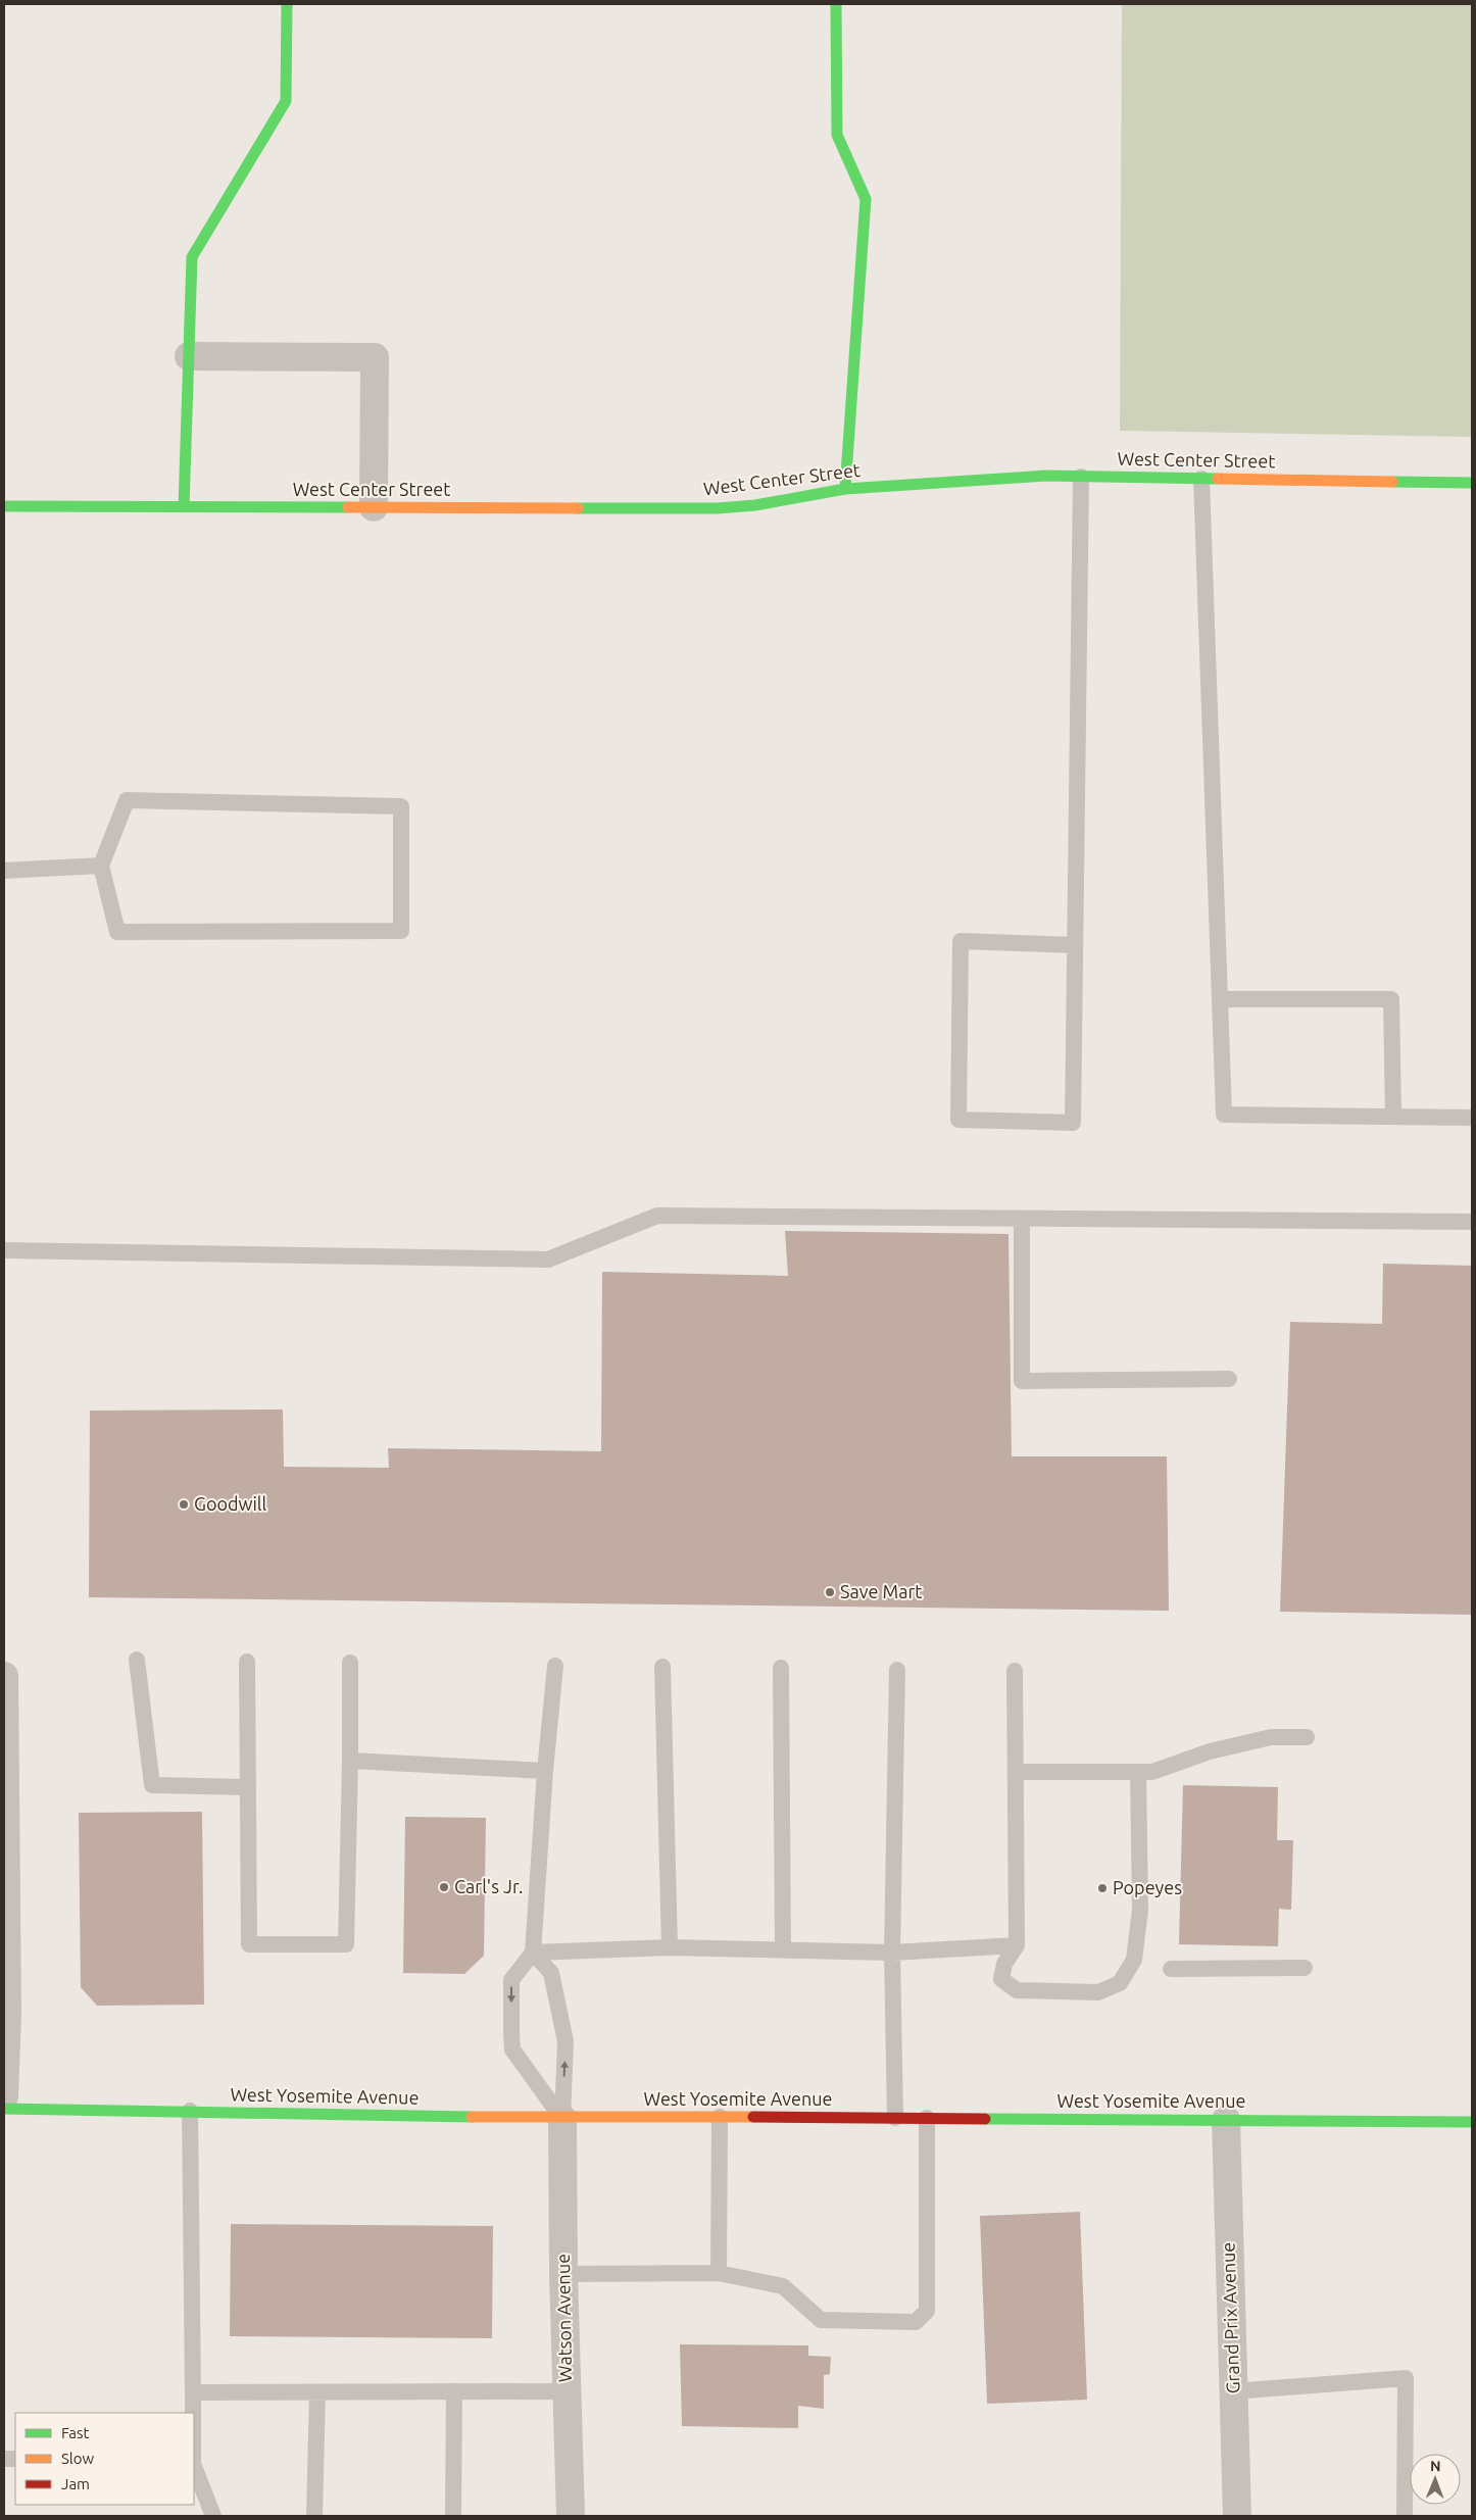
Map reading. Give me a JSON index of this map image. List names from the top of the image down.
{
  "streets": {
    "street": [
      "West Center Street",
      "West Yosemite Avenue",
      "Watson Avenue",
      "Grand Prix Avenue"
    ]
  },
  "crossings": [
    ["West Yosemite Avenue", "Watson Avenue"],
    ["West Yosemite Avenue", "Grand Prix Avenue"]
  ],
  "places": [
    "Goodwill",
    "Save Mart",
    "Carl's Jr.",
    "Popeyes"
  ],
  "legend": ["Fast", "Slow", "Jam"],
  "north": "top"
}
